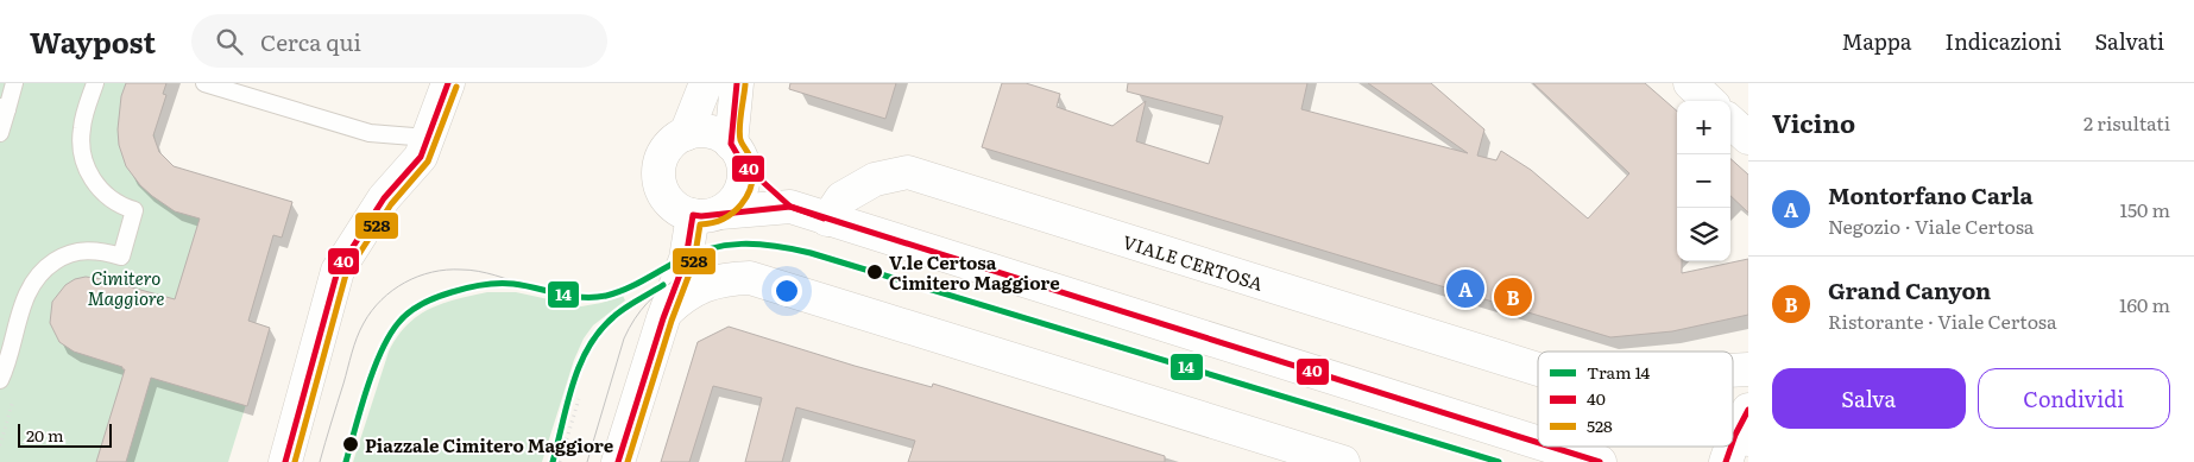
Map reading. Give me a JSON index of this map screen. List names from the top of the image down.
{
  "streets": {
    "main road": ["VIALE CERTOSA"]
  },
  "parks": ["Cimitero Maggiore"],
  "places": ["V.le Certosa Cimitero Maggiore", "Piazzale Cimitero Maggiore"],
  "lines": ["transit line 40", "transit line 528", "tram line 14"],
  "legend": ["Tram 14", "40", "528"],
  "scale_bar": "20 m",
  "page": {
    "header": "Waypost",
    "search": "Cerca qui",
    "nav": ["Mappa", "Indicazioni", "Salvati"],
    "heading": ["Vicino", "2 risultati"],
    "map_buttons": ["+", "−"],
    "list": [
      {
        "mark": "A",
        "name": "Montorfano Carla",
        "note": "Negozio · Viale Certosa",
        "value": "150 m"
      },
      {
        "mark": "B",
        "name": "Grand Canyon",
        "note": "Ristorante · Viale Certosa",
        "value": "160 m"
      }
    ],
    "pins": ["A", "B"],
    "buttons": ["Salva", "Condividi"],
    "scale": "20 m"
  }
}
